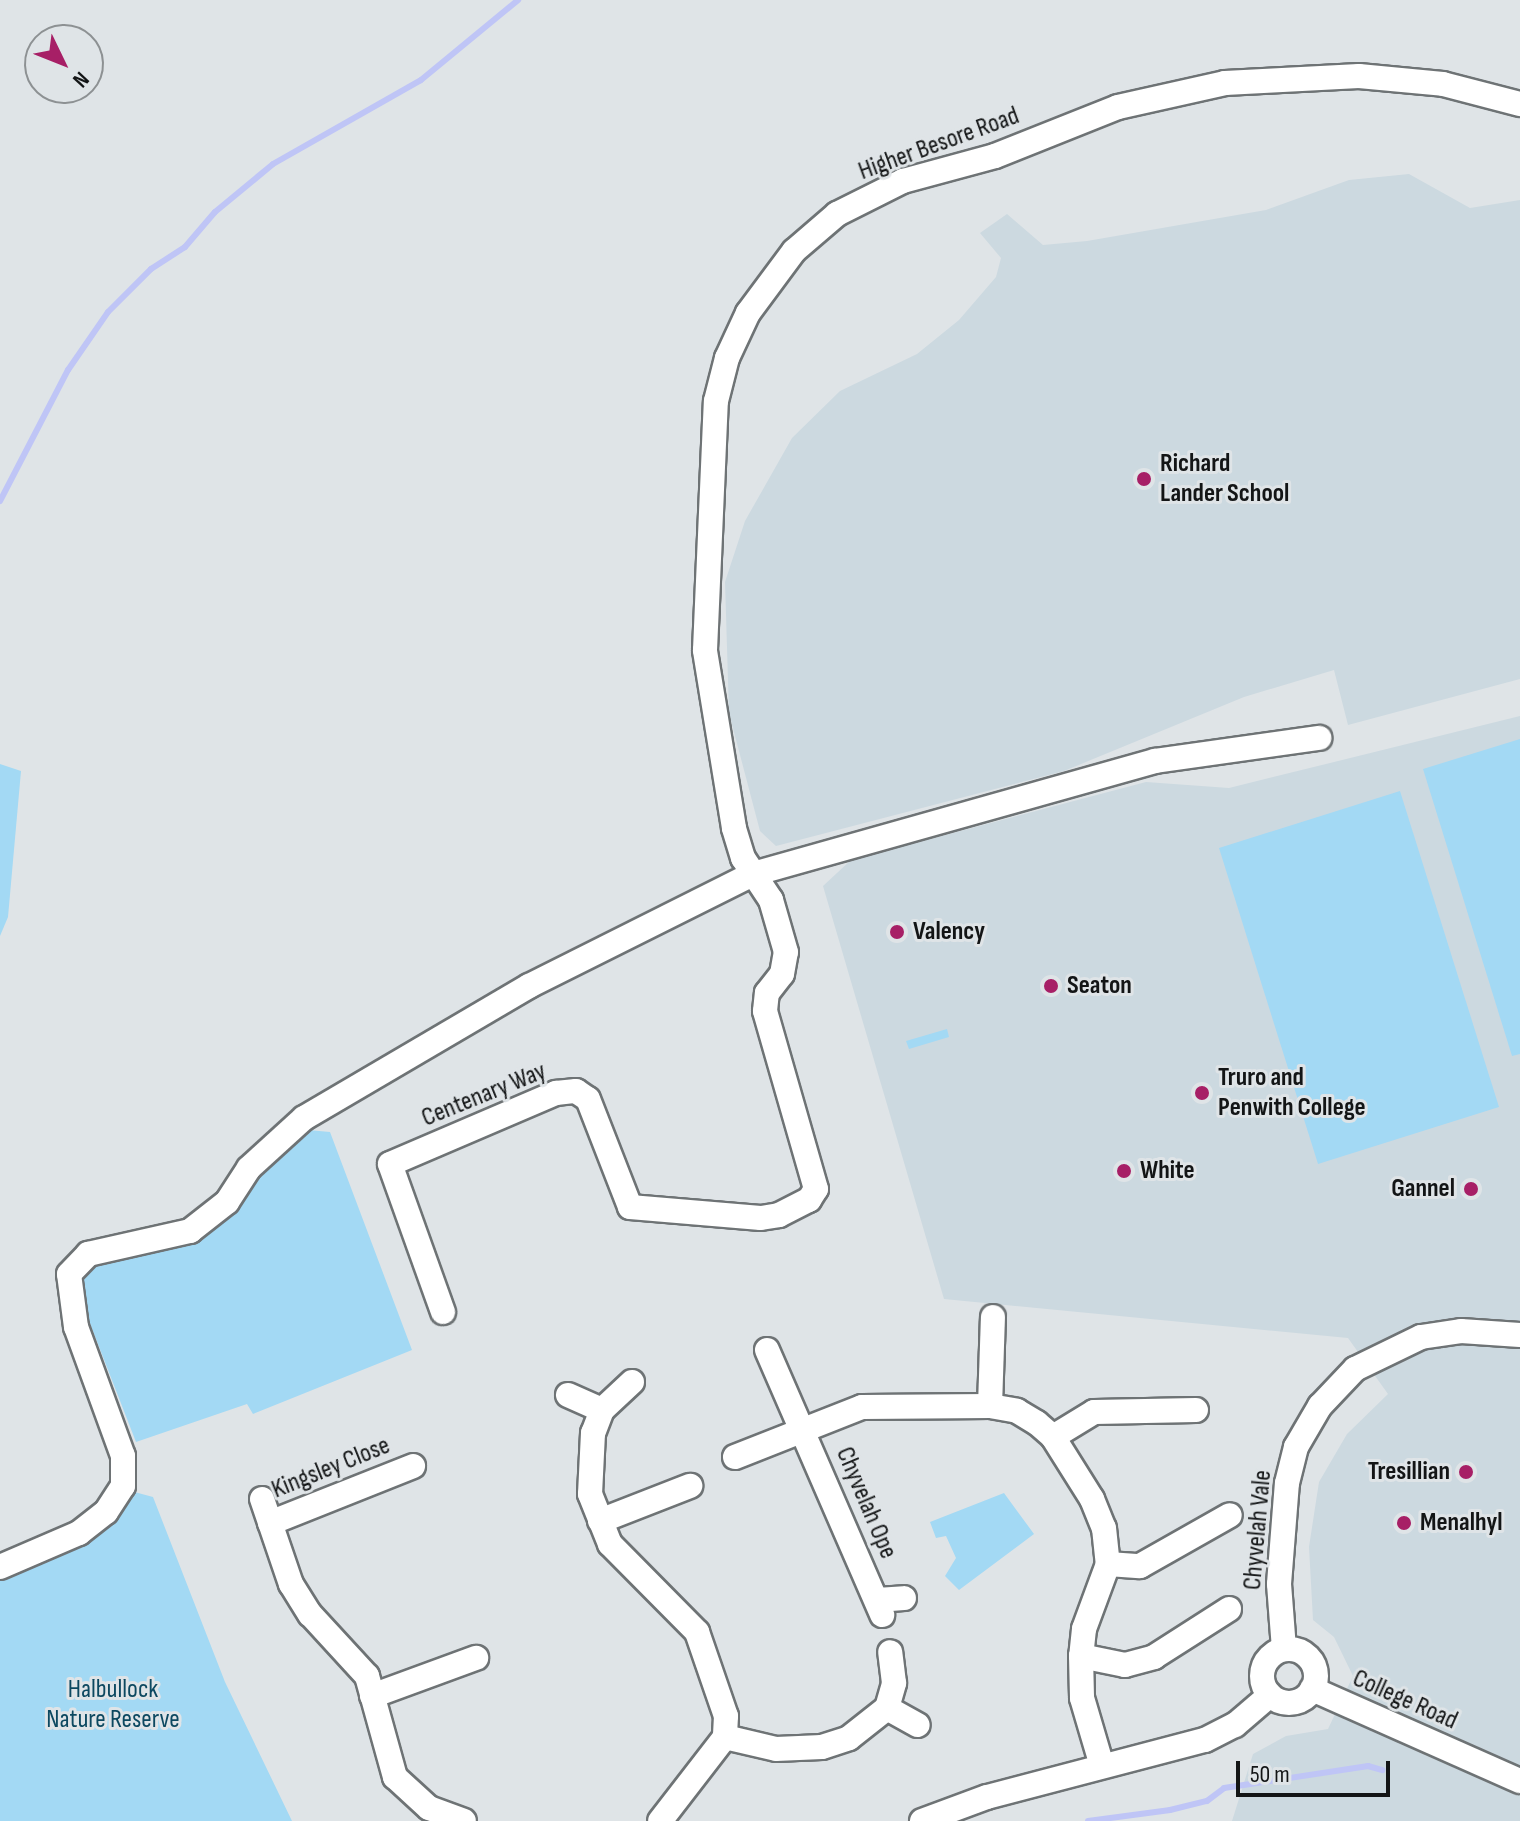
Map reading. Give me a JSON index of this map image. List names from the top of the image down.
{
  "streets": {
    "street": [
      "Higher Besore Road",
      "Centenary Way",
      "Kingsley Close",
      "Chyvelah Ope",
      "Chyvelah Vale",
      "College Road"
    ]
  },
  "crossings": [
    ["Higher Besore Road", "Centenary Way"],
    ["Chyvelah Vale", "College Road"]
  ],
  "parks": ["Halbullock Nature Reserve"],
  "places": [
    "Richard Lander School",
    "Valency",
    "Seaton",
    "Truro and Penwith College",
    "White",
    "Gannel",
    "Tresillian",
    "Menalhyl"
  ],
  "scale_bar": "50 m",
  "north": "bottom right"
}
